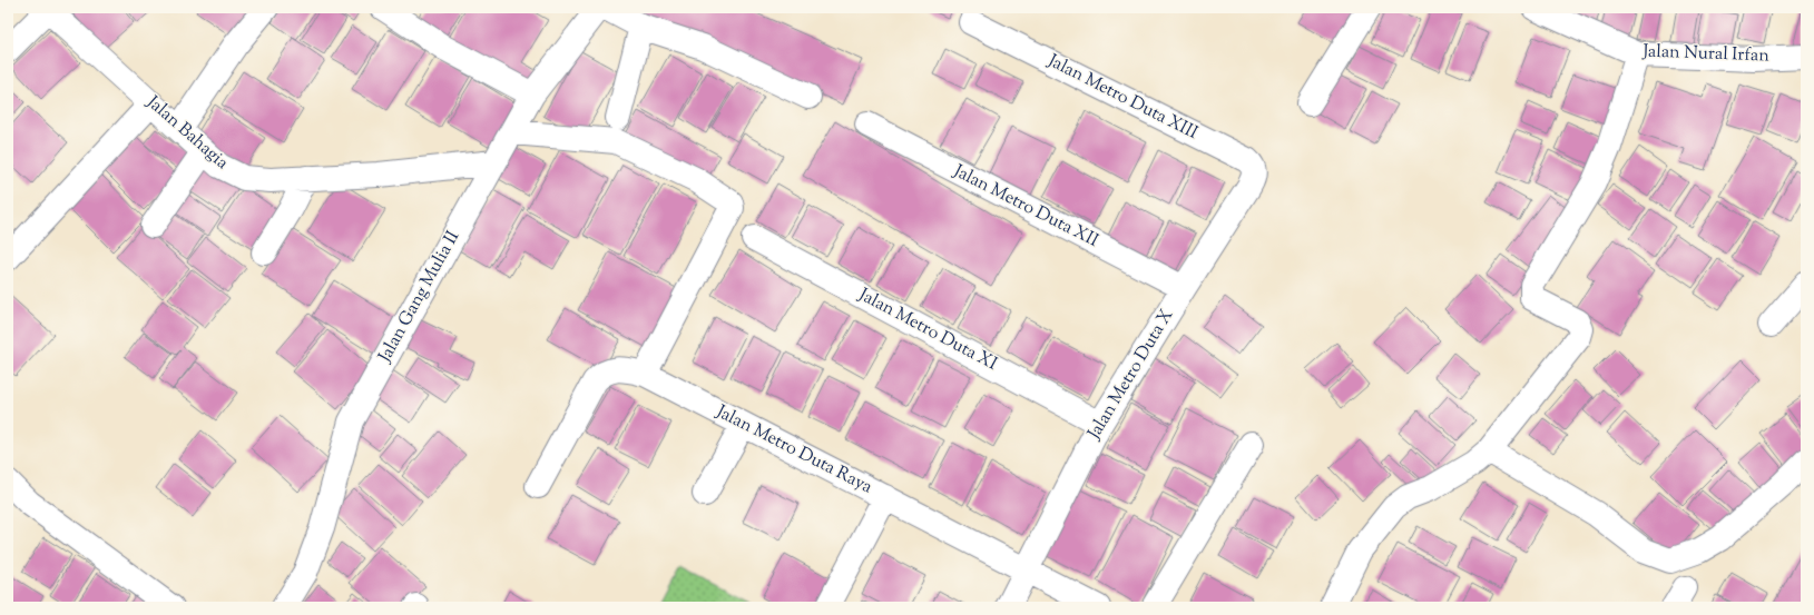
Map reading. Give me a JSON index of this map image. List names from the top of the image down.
{
  "streets": {
    "street": [
      "Jalan Nural Irfan",
      "Jalan Metro Duta XIII",
      "Jalan Bahagia",
      "Jalan Metro Duta XII",
      "Jalan Gang Mulia II",
      "Jalan Metro Duta XI",
      "Jalan Metro Duta X",
      "Jalan Metro Duta Raya"
    ]
  },
  "crossings": [
    ["Jalan Metro Duta XIII", "Jalan Metro Duta X"],
    ["Jalan Bahagia", "Jalan Gang Mulia II"],
    ["Jalan Metro Duta XII", "Jalan Metro Duta X"],
    ["Jalan Metro Duta XI", "Jalan Metro Duta X"],
    ["Jalan Metro Duta X", "Jalan Metro Duta Raya"]
  ]
}
